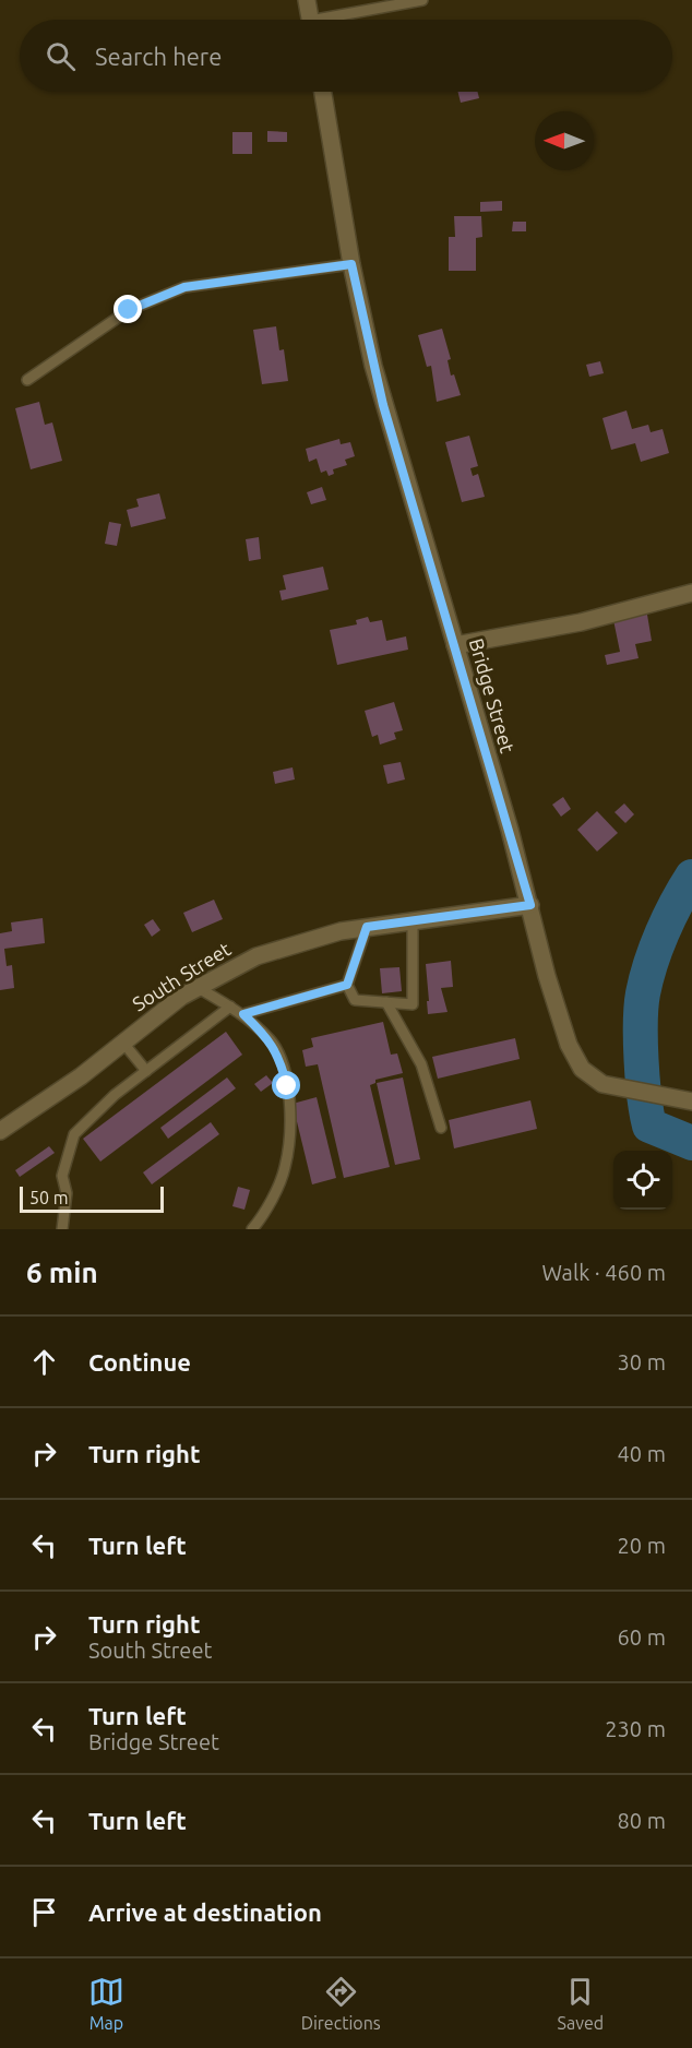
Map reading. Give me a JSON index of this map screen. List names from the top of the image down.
{
  "streets": {
    "street": ["Bridge Street", "South Street"]
  },
  "crossings": [
    ["Bridge Street", "South Street"]
  ],
  "scale_bar": "50 m",
  "north": "left",
  "page": {
    "search": "Search here",
    "scale": "50 m",
    "heading": ["6 min", "Walk · 460 m"],
    "list": [
      ["Continue", "30 m"],
      ["Turn right", "40 m"],
      ["Turn left", "20 m"],
      ["Turn right", "South Street", "60 m"],
      ["Turn left", "Bridge Street", "230 m"],
      ["Turn left", "80 m"],
      "Arrive at destination"
    ],
    "nav": ["Map", "Directions", "Saved"]
  }
}
